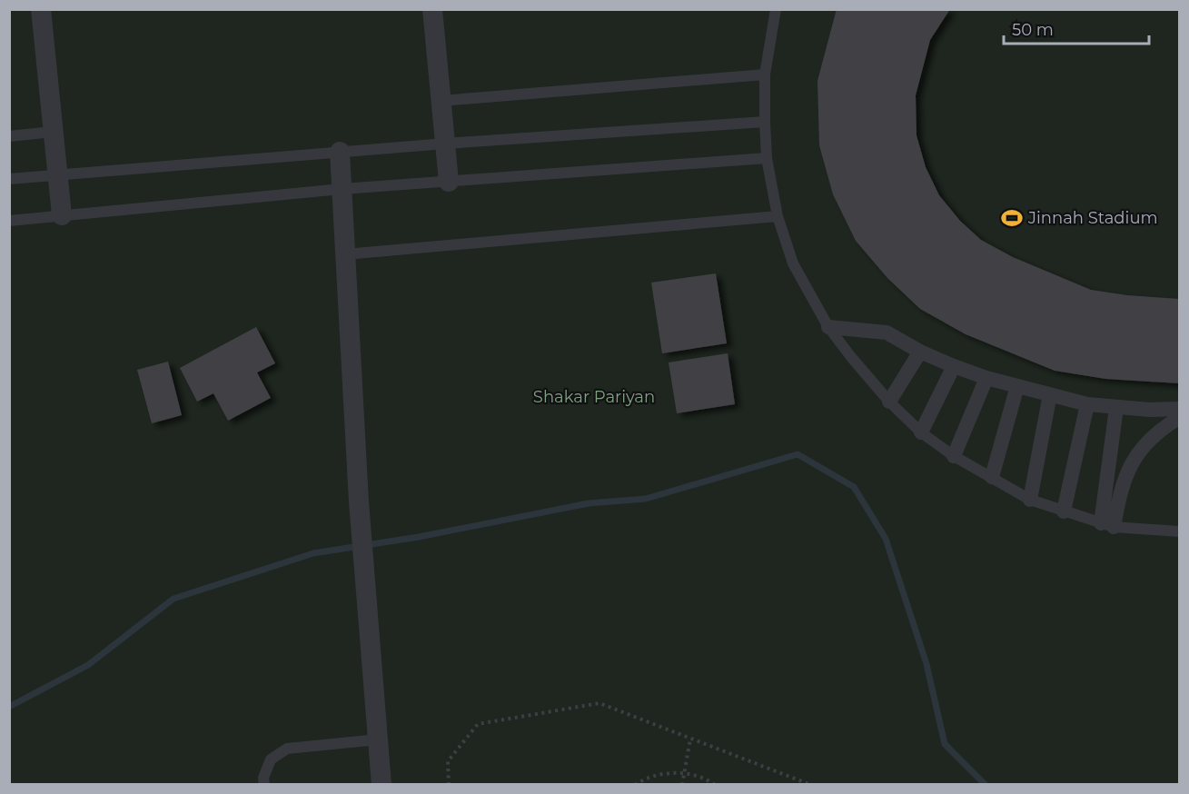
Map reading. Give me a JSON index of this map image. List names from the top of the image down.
{
  "parks": ["Shakar Pariyan"],
  "places": {
    "sports": ["Jinnah Stadium"]
  },
  "scale_bar": "50 m"
}
